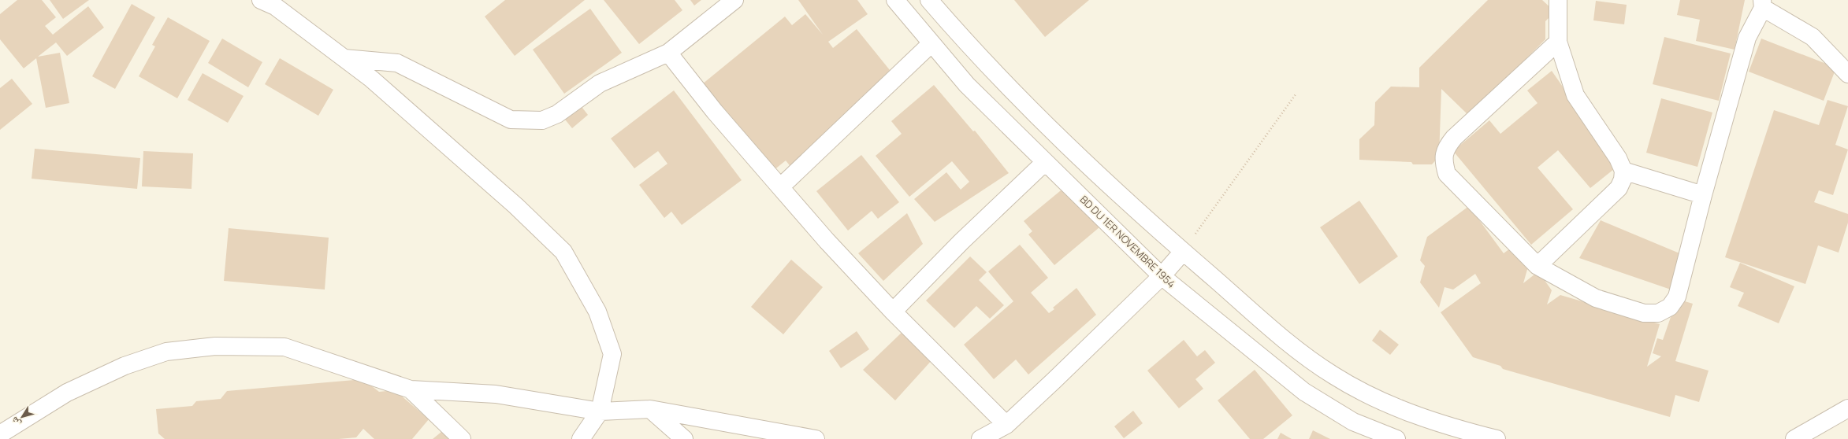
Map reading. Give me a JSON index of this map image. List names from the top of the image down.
{
  "streets": {
    "street": ["BD DU 1ER NOVEMBRE 1954"]
  },
  "north": "bottom left"
}
